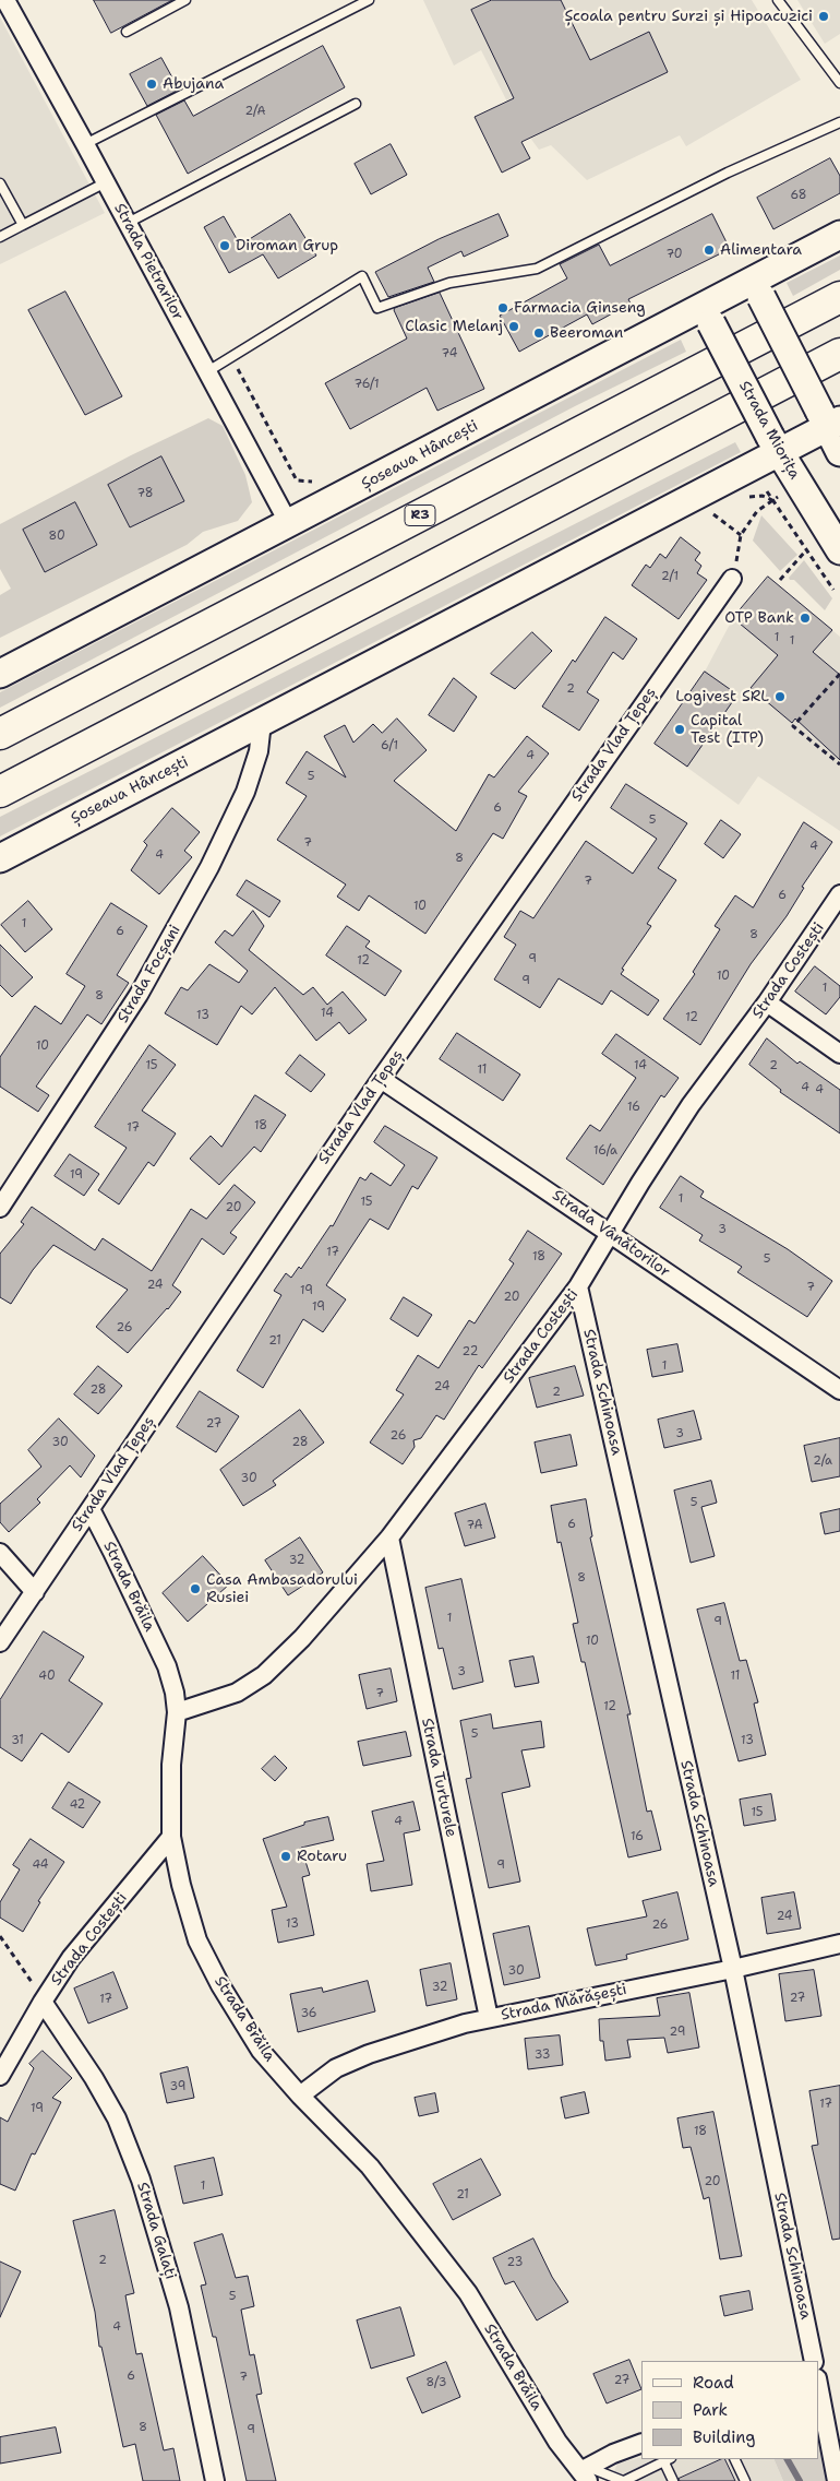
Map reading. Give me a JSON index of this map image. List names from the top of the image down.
{
  "streets": {
    "highway": ["R3"],
    "main road": ["Strada Miorița", "Șoseaua Hâncești"],
    "street": [
      "Strada Pietrarilor",
      "Strada Vlad Țepeș",
      "Strada Costești",
      "Strada Focșani",
      "Strada Vânătorilor",
      "Strada Schinoasa",
      "Strada Brăila",
      "Strada Turturele",
      "Strada Mărășești",
      "Strada Galați"
    ]
  },
  "crossings": [
    ["Strada Pietrarilor", "Șoseaua Hâncești"],
    ["Strada Miorița", "Șoseaua Hâncești"],
    ["Șoseaua Hâncești", "Strada Focșani"],
    ["Strada Vlad Țepeș", "Strada Vânătorilor"],
    ["Strada Vlad Țepeș", "Strada Brăila"],
    ["Strada Costești", "Strada Vânătorilor"],
    ["Strada Costești", "Strada Schinoasa"],
    ["Strada Costești", "Strada Brăila"],
    ["Strada Costești", "Strada Turturele"],
    ["Strada Costești", "Strada Galați"],
    ["Strada Schinoasa", "Strada Mărășești"],
    ["Strada Brăila", "Strada Mărășești"],
    ["Strada Turturele", "Strada Mărășești"]
  ],
  "places": [
    "Școala pentru Surzi și Hipoacuzici",
    "Abujana",
    "Diroman Grup",
    "Alimentara",
    "Farmacia Ginseng",
    "Clasic Melanj",
    "Beeroman",
    "OTP Bank",
    "Logivest SRL",
    "Capital Test (ITP)",
    "Casa Ambasadorului Rusiei",
    "Rotaru"
  ],
  "house_numbers": [
    "2/A",
    "68",
    "70",
    "74",
    "76/1",
    "78",
    "80",
    "2/1",
    "1",
    "1",
    "2",
    "6/1",
    "4",
    "5",
    "6",
    "5",
    "7",
    "4",
    "4",
    "8",
    "7",
    "6",
    "10",
    "1",
    "6",
    "8",
    "9",
    "12",
    "10",
    "9",
    "1",
    "8",
    "14",
    "13",
    "12",
    "10",
    "15",
    "14",
    "2",
    "11",
    "4",
    "4",
    "16",
    "18",
    "17",
    "16/a",
    "19",
    "1",
    "15",
    "20",
    "3",
    "17",
    "18",
    "5",
    "24",
    "7",
    "19",
    "20",
    "19",
    "26",
    "21",
    "22",
    "1",
    "24",
    "28",
    "2",
    "27",
    "3",
    "26",
    "30",
    "28",
    "2/a",
    "30",
    "5",
    "6",
    "7A",
    "32",
    "8",
    "1",
    "9",
    "10",
    "3",
    "40",
    "11",
    "7",
    "12",
    "5",
    "31",
    "13",
    "42",
    "15",
    "4",
    "16",
    "44",
    "9",
    "24",
    "13",
    "26",
    "30",
    "32",
    "27",
    "17",
    "36",
    "29",
    "33",
    "39",
    "17",
    "19",
    "18",
    "20",
    "1",
    "21",
    "2",
    "23",
    "5",
    "4",
    "6",
    "7",
    "27",
    "8/3",
    "8",
    "9"
  ],
  "legend": ["Road", "Park", "Building"]
}
